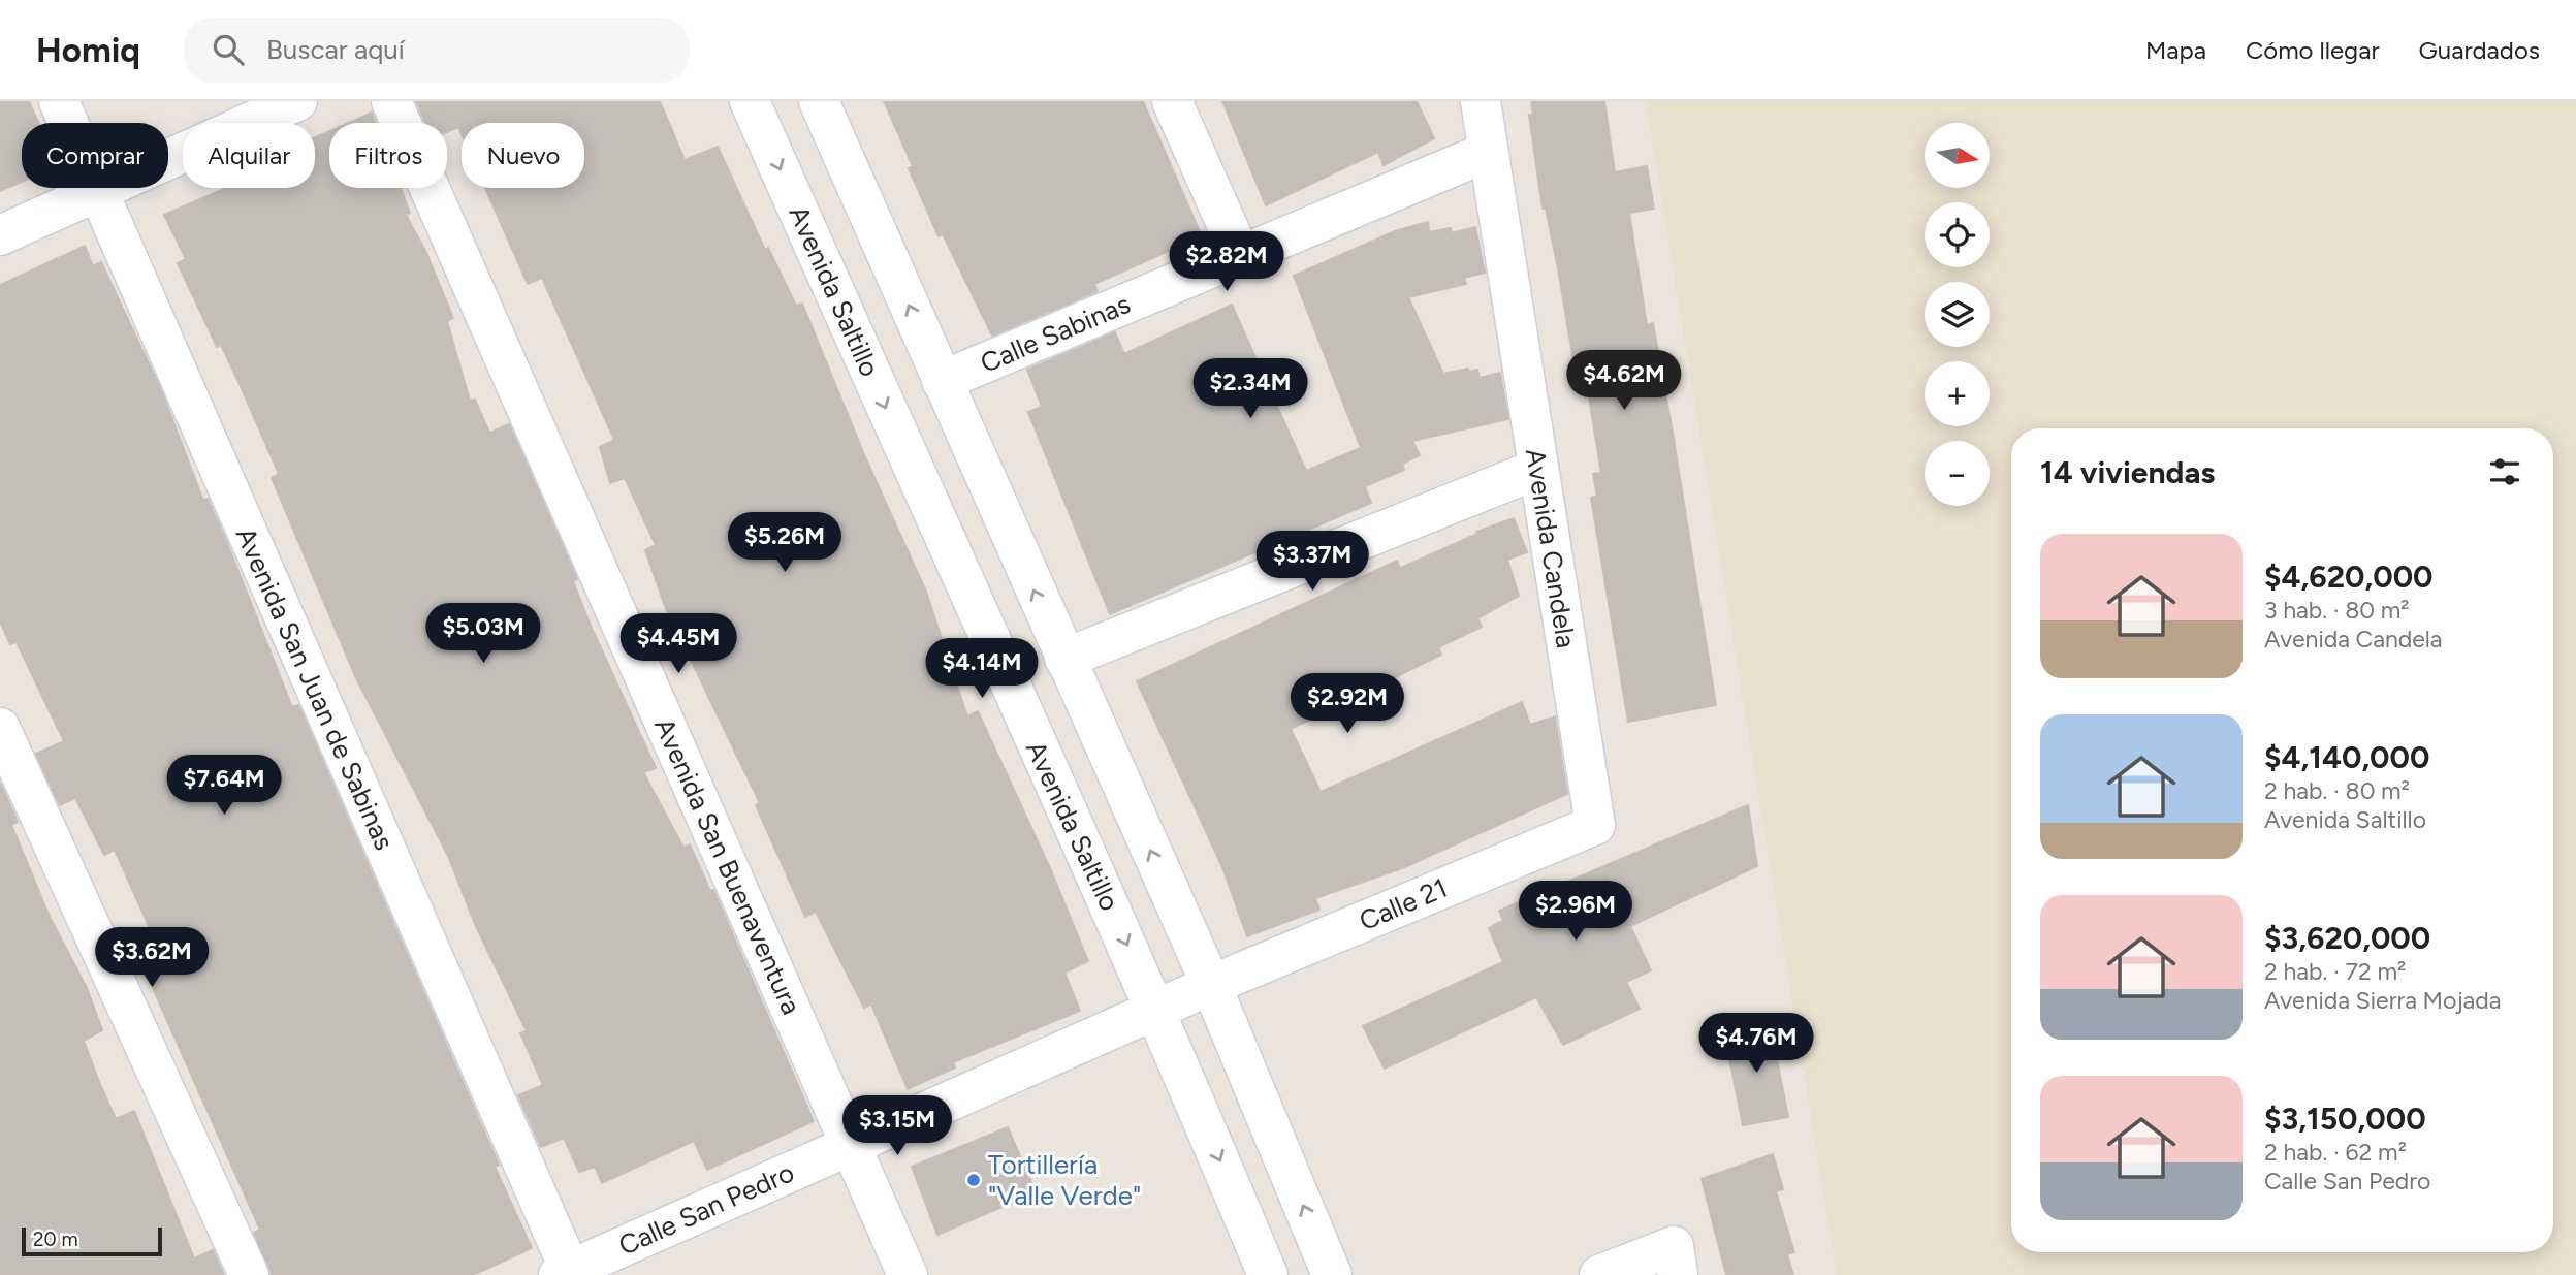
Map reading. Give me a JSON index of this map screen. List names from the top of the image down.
{
  "streets": {
    "street": [
      "Avenida Saltillo",
      "Calle Sabinas",
      "Avenida Candela",
      "Avenida San Juan de Sabinas",
      "Avenida San Buenaventura",
      "Calle 21",
      "Calle San Pedro"
    ]
  },
  "crossings": [
    ["Avenida Saltillo", "Calle San Pedro"],
    ["Calle Sabinas", "Avenida Candela"],
    ["Avenida Candela", "Calle 21"],
    ["Avenida San Juan de Sabinas", "Calle San Pedro"],
    ["Avenida San Buenaventura", "Calle San Pedro"],
    ["Calle 21", "Calle San Pedro"]
  ],
  "places": ["Tortillería \"Valle Verde\""],
  "scale_bar": "20 m",
  "north": "right",
  "page": {
    "header": "Homiq",
    "search": "Buscar aquí",
    "nav": ["Mapa", "Cómo llegar", "Guardados"],
    "map_buttons": ["+", "−"],
    "chip": [
      "Comprar",
      "Alquilar",
      "Filtros",
      "Nuevo"
    ],
    "price": [
      "$2.82M",
      "$4.62M",
      "$2.34M",
      "$5.26M",
      "$3.37M",
      "$5.03M",
      "$4.45M",
      "$4.14M",
      "$2.92M",
      "$7.64M",
      "$2.96M",
      "$3.62M",
      "$4.76M",
      "$3.15M"
    ],
    "heading": "14 viviendas",
    "list": [
      {
        "name": "$4,620,000",
        "note": "3 hab. · 80 m² · Avenida Candela"
      },
      {
        "name": "$4,140,000",
        "note": "2 hab. · 80 m² · Avenida Saltillo"
      },
      {
        "name": "$3,620,000",
        "note": "2 hab. · 72 m² · Avenida Sierra Mojada"
      },
      {
        "name": "$3,150,000",
        "note": "2 hab. · 62 m² · Calle San Pedro"
      }
    ],
    "scale": "20 m"
  }
}
